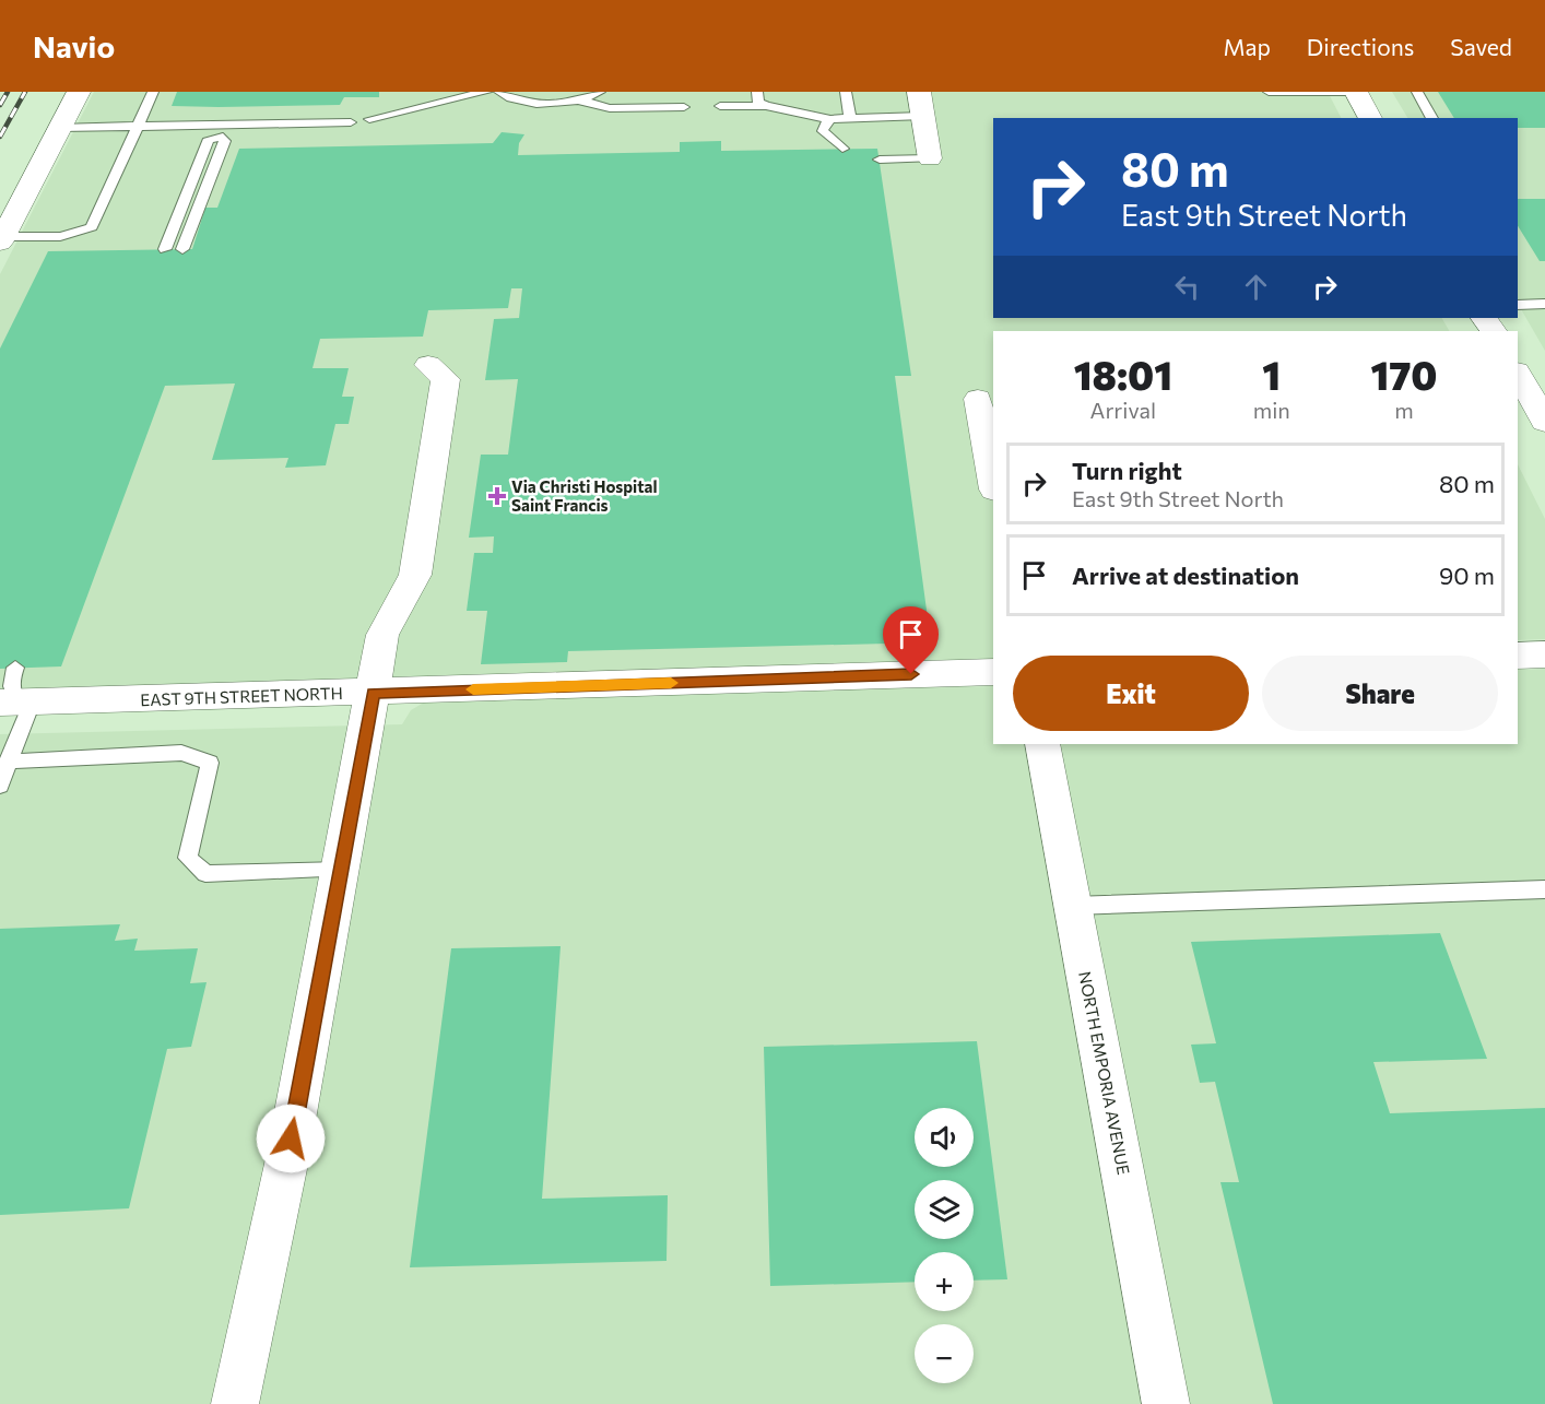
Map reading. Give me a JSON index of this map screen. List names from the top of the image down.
{
  "streets": {
    "street": ["EAST 9TH STREET NORTH", "NORTH EMPORIA AVENUE"]
  },
  "places": {
    "health": ["Via Christi Hospital Saint Francis"]
  },
  "page": {
    "header": "Navio",
    "nav": ["Map", "Directions", "Saved"],
    "turn": ["80 m", "East 9th Street North"],
    "eta": [
      "18:01",
      "Arrival",
      "1",
      "min",
      "170",
      "m"
    ],
    "list": [
      {
        "name": "Turn right",
        "note": "East 9th Street North",
        "value": "80 m"
      },
      {
        "name": "Arrive at destination",
        "value": "90 m"
      }
    ],
    "buttons": ["Exit", "Share"],
    "map_buttons": ["+", "−"]
  }
}
